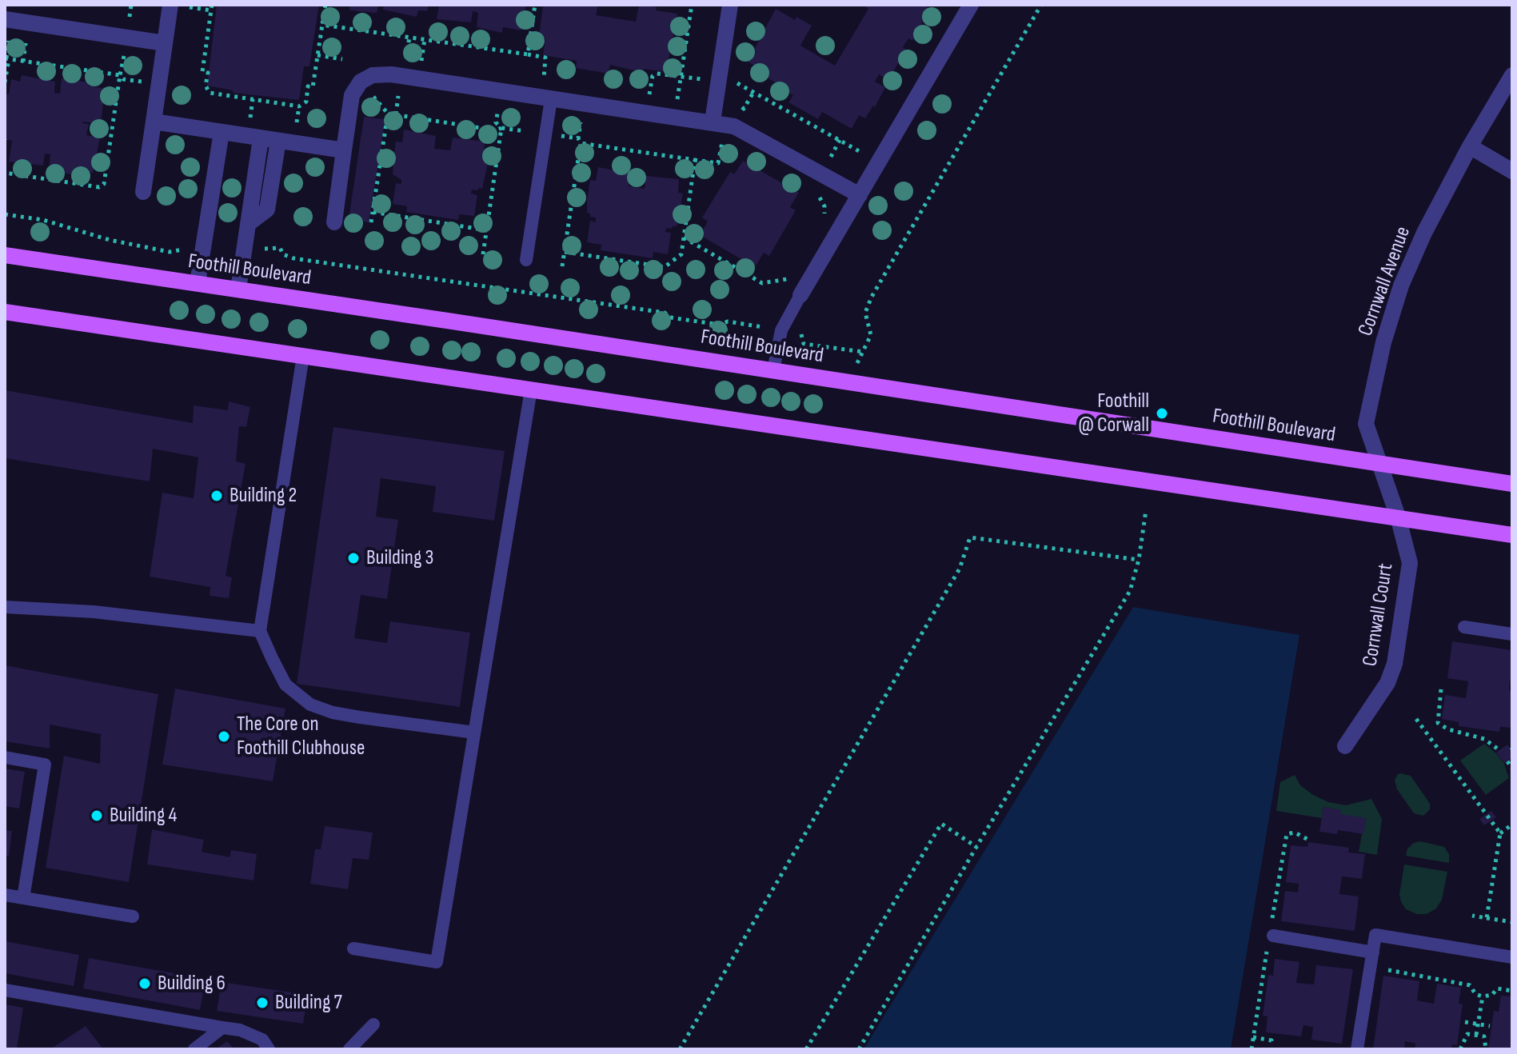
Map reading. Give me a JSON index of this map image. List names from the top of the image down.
{
  "streets": {
    "main road": ["Foothill Boulevard"],
    "street": ["Cornwall Avenue", "Cornwall Court"]
  },
  "crossings": [
    ["Foothill Boulevard", "Cornwall Avenue"],
    ["Cornwall Avenue", "Cornwall Court"]
  ],
  "places": [
    "Foothill @ Corwall",
    "Building 2",
    "Building 3",
    "The Core on Foothill Clubhouse",
    "Building 4",
    "Building 6",
    "Building 7"
  ]
}
